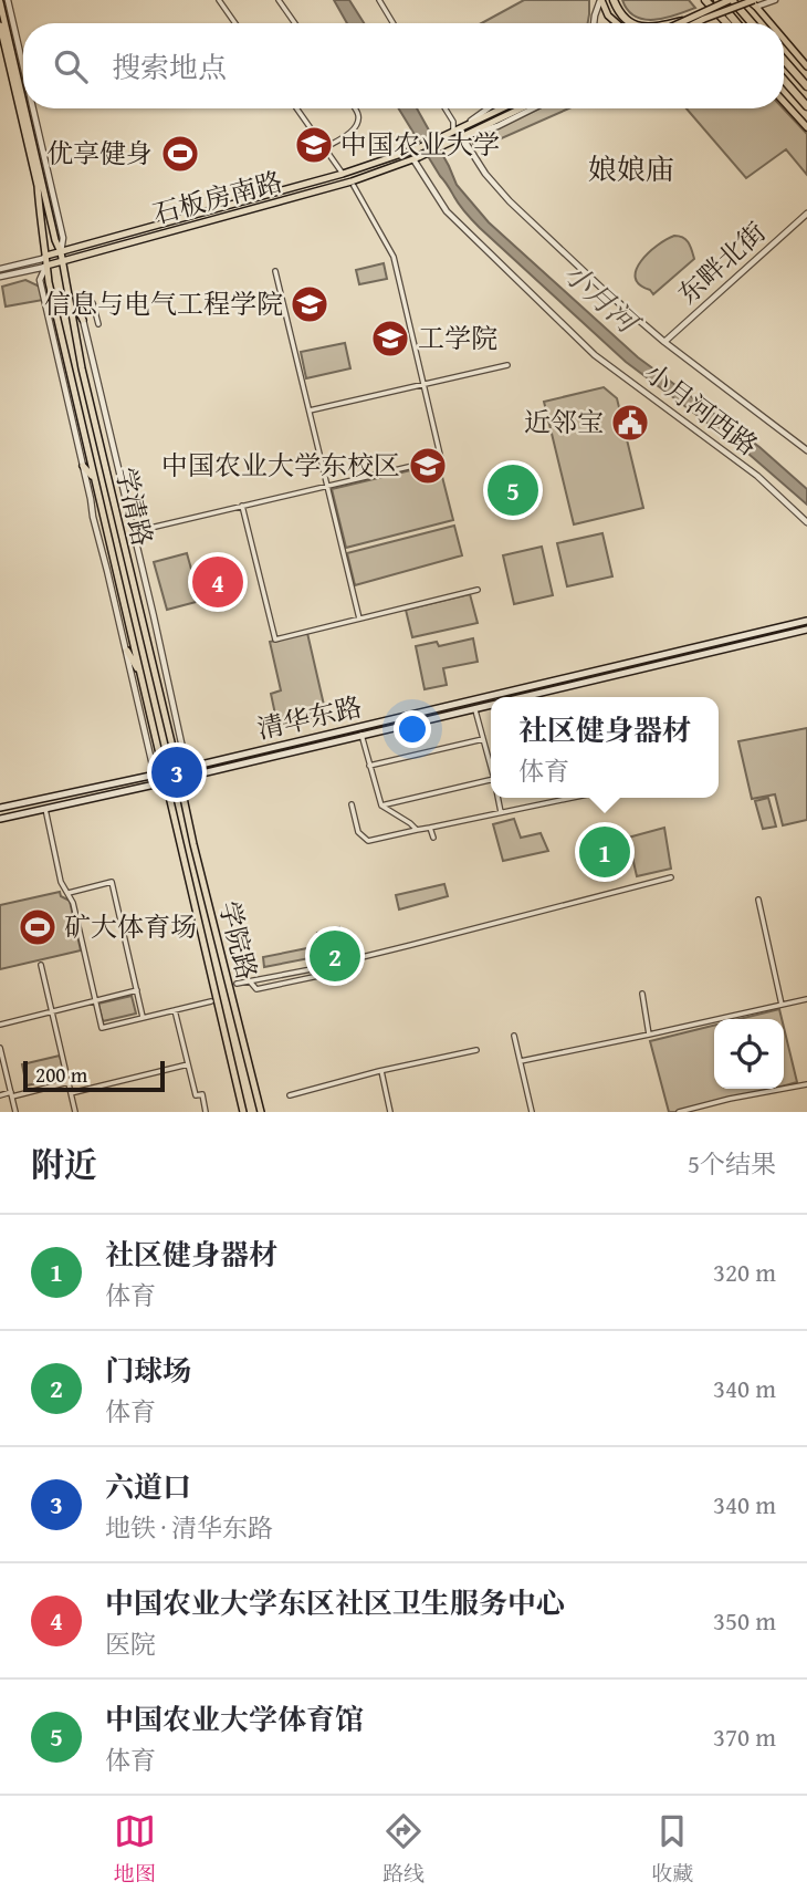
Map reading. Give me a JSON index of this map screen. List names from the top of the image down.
{
  "streets": {
    "main road": [
      "石板房南路",
      "学清路",
      "清华东路",
      "学院路"
    ],
    "street": ["东畔北街", "小月河西路"]
  },
  "crossings": [
    ["石板房南路", "小月河西路"],
    ["石板房南路", "学清路"],
    ["学清路", "清华东路"],
    ["学清路", "学院路"],
    ["清华东路", "学院路"]
  ],
  "districts": ["娘娘庙"],
  "water": ["小月河"],
  "places": {
    "school or university": [
      "中国农业大学",
      "信息与电气工程学院",
      "工学院",
      "中国农业大学东校区"
    ],
    "sports": ["优享健身", "矿大体育场"],
    "public building": ["近邻宝"]
  },
  "scale_bar": "200 m",
  "page": {
    "search": "搜索地点",
    "pins": [
      "5",
      "4",
      "3",
      "1",
      "2"
    ],
    "popup": ["社区健身器材", "体育"],
    "scale": "200 m",
    "heading": ["附近", "5个结果"],
    "list": [
      {
        "mark": "1",
        "name": "社区健身器材",
        "note": "体育",
        "value": "320 m"
      },
      {
        "mark": "2",
        "name": "门球场",
        "note": "体育",
        "value": "340 m"
      },
      {
        "mark": "3",
        "name": "六道口",
        "note": "地铁 · 清华东路",
        "value": "340 m"
      },
      {
        "mark": "4",
        "name": "中国农业大学东区社区卫生服务中心",
        "note": "医院",
        "value": "350 m"
      },
      {
        "mark": "5",
        "name": "中国农业大学体育馆",
        "note": "体育",
        "value": "370 m"
      }
    ],
    "nav": ["地图", "路线", "收藏"]
  }
}
